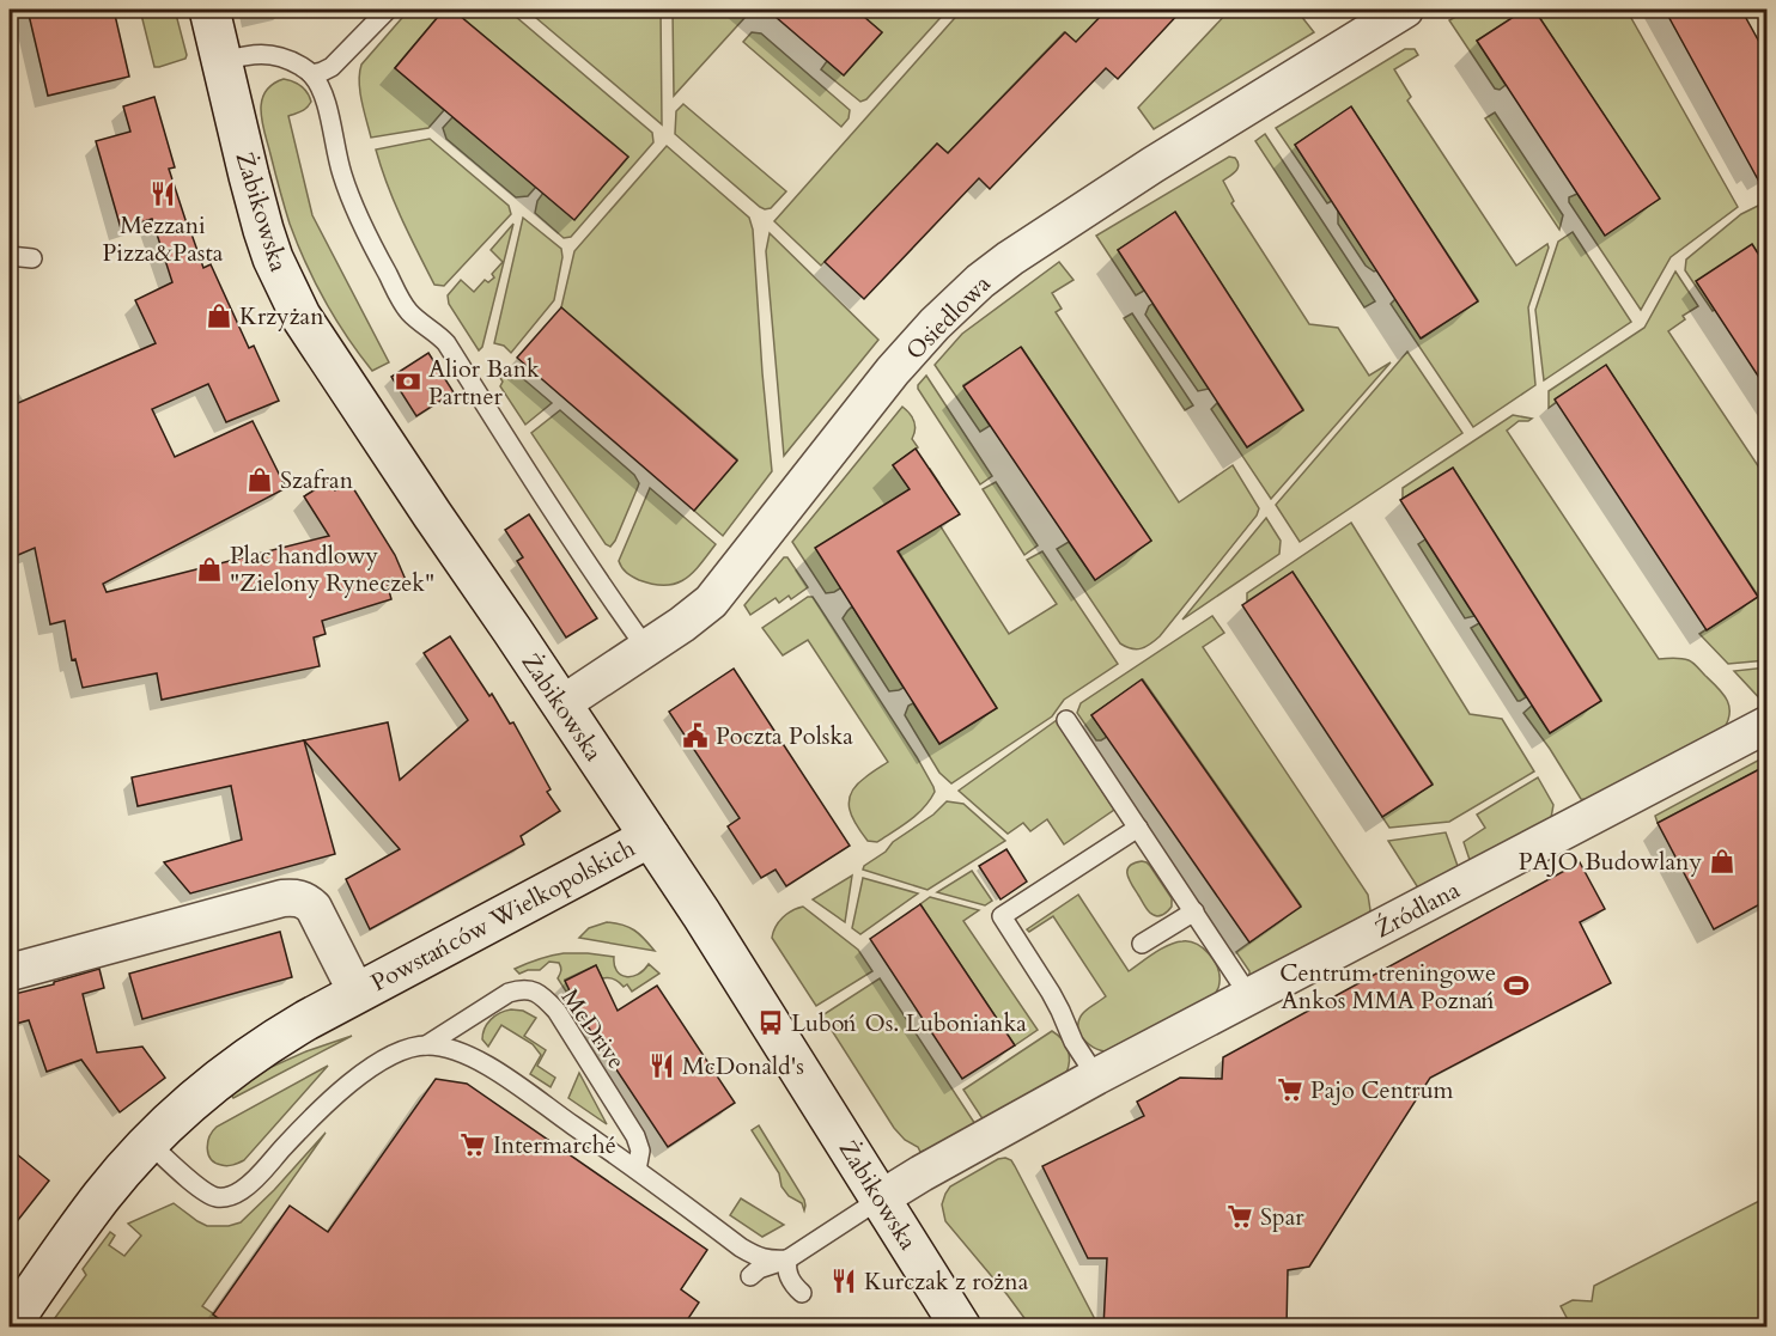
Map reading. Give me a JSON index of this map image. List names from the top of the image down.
{
  "streets": {
    "street": [
      "Żabikowska",
      "Osiedlowa",
      "Źródlana",
      "Powstańców Wielkopolskich"
    ],
    "lane": ["McDrive"]
  },
  "crossings": [
    ["Żabikowska", "Osiedlowa"],
    ["Żabikowska", "Źródlana"],
    ["Żabikowska", "Powstańców Wielkopolskich"]
  ],
  "places": {
    "restaurant": ["Mezzani Pizza&Pasta", "McDonald's", "Kurczak z rożna"],
    "shop": [
      "Krzyżan",
      "Szafran",
      "Plac handlowy \"Zielony Ryneczek\"",
      "PAJO Budowlany"
    ],
    "bank": ["Alior Bank Partner"],
    "public building": ["Poczta Polska"],
    "sports": ["Centrum treningowe Ankos MMA Poznań"],
    "bus stop": ["Luboń Os. Lubonianka"],
    "supermarket": ["Pajo Centrum", "Intermarché", "Spar"]
  }
}
